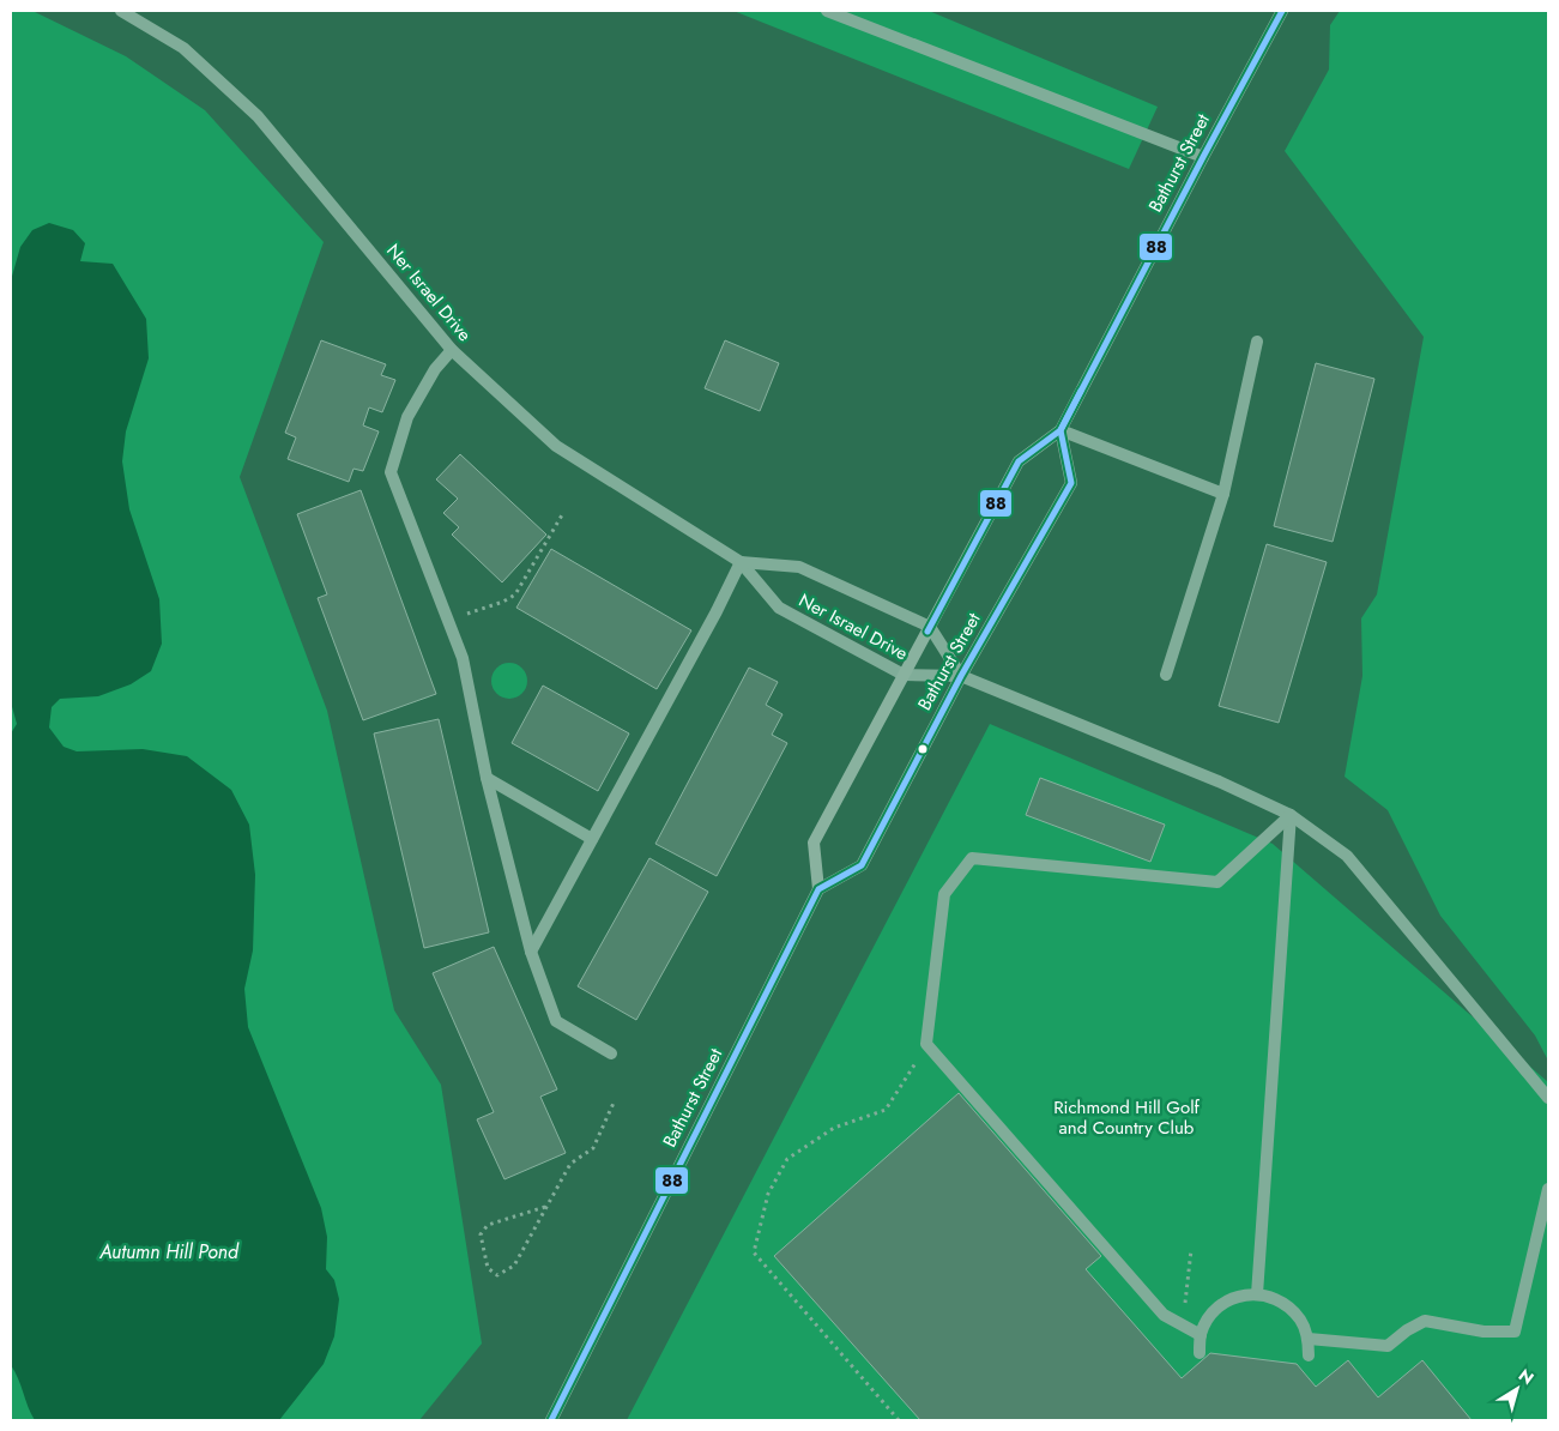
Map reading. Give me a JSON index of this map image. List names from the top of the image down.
{
  "streets": {
    "main road": ["Bathurst Street"],
    "street": ["Ner Israel Drive"]
  },
  "crossings": [
    ["Bathurst Street", "Ner Israel Drive"]
  ],
  "water": ["Autumn Hill Pond"],
  "parks": ["Richmond Hill Golf and Country Club"],
  "lines": ["transit line 88"],
  "north": "top right"
}
